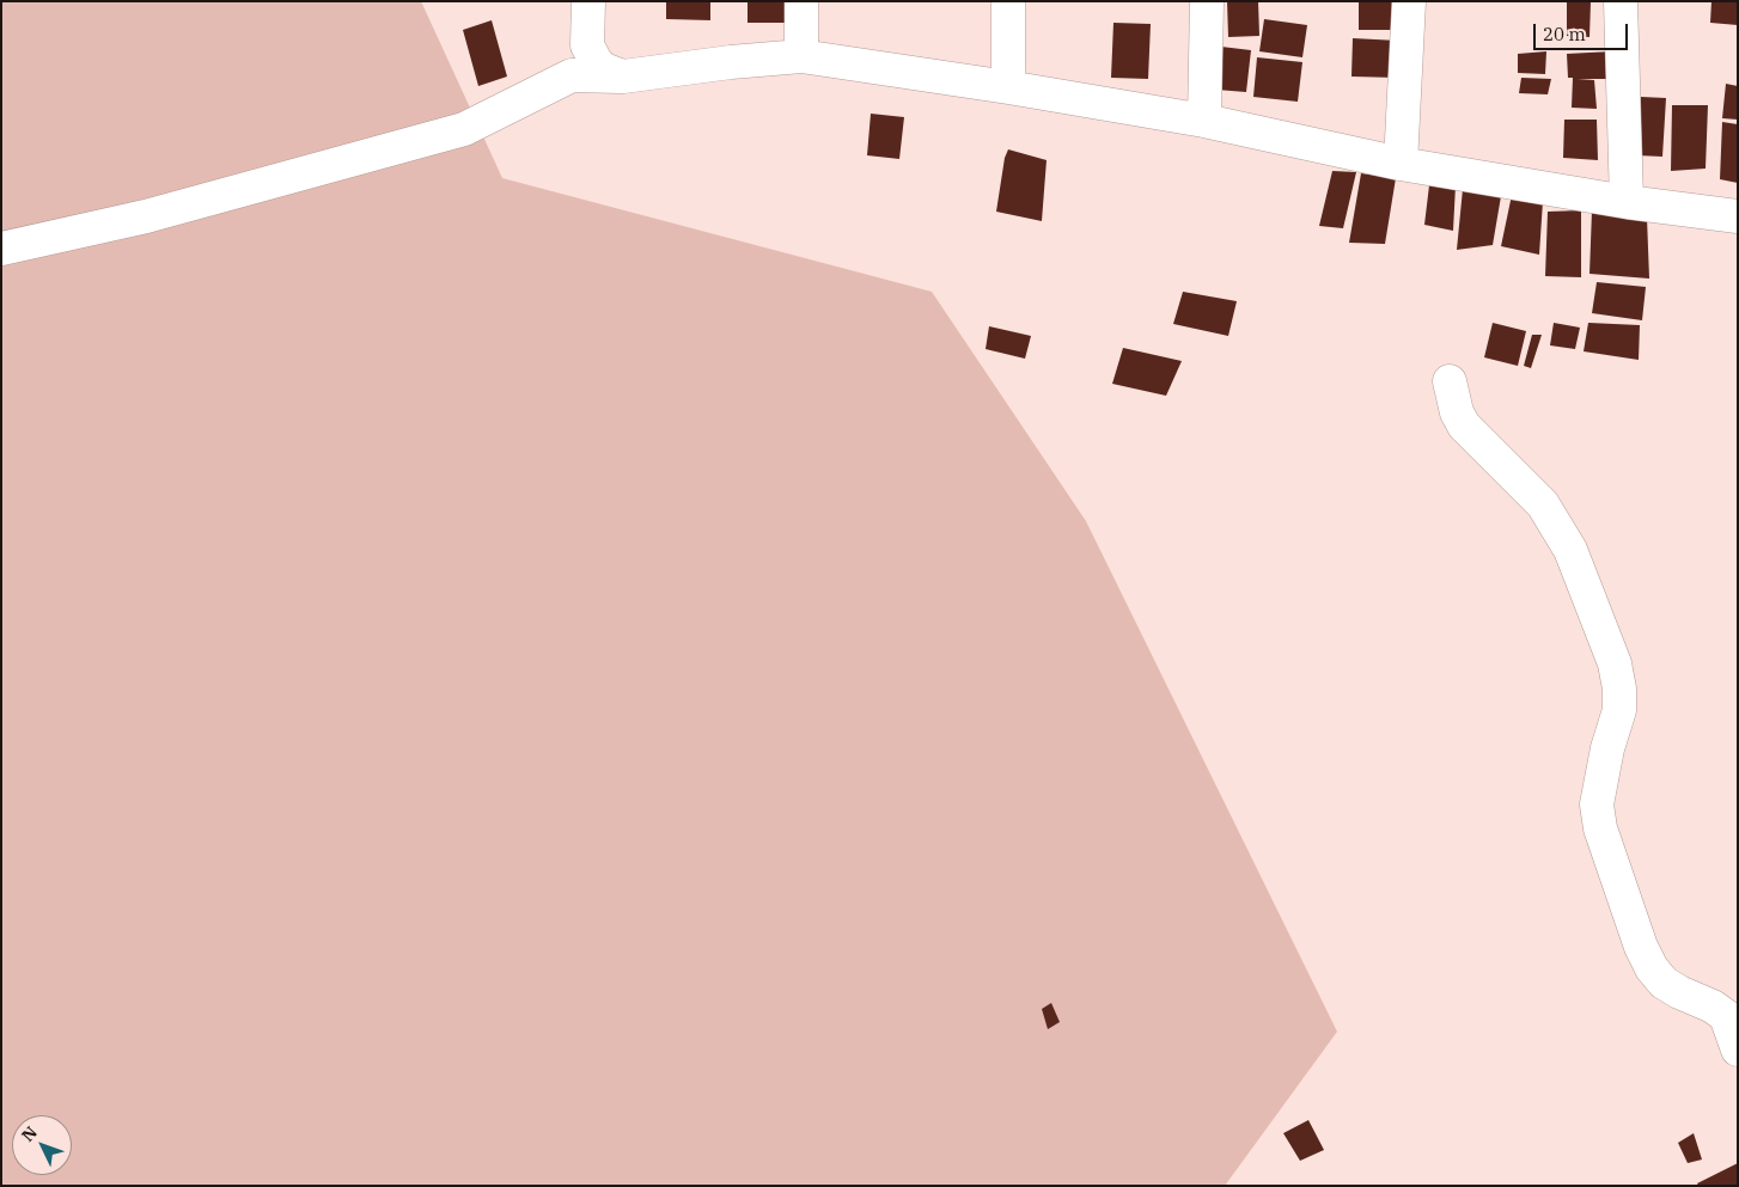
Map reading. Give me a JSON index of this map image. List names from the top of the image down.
{
  "scale_bar": "20 m",
  "north": "top left"
}
